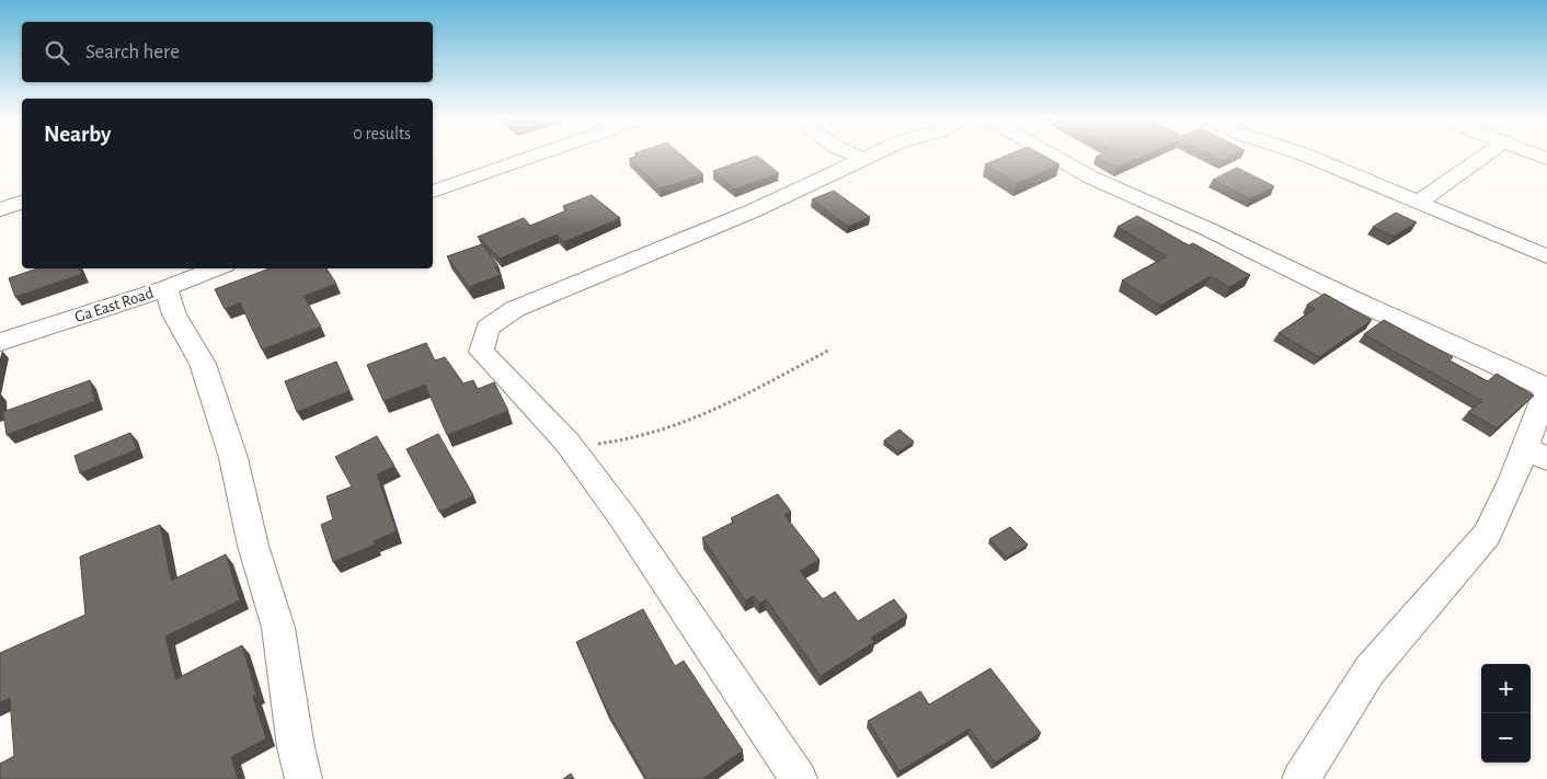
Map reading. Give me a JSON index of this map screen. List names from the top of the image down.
{
  "streets": {
    "street": ["Ga East Road"]
  },
  "page": {
    "search": "Search here",
    "heading": ["Nearby", "0 results"],
    "map_buttons": ["+", "−"]
  }
}
